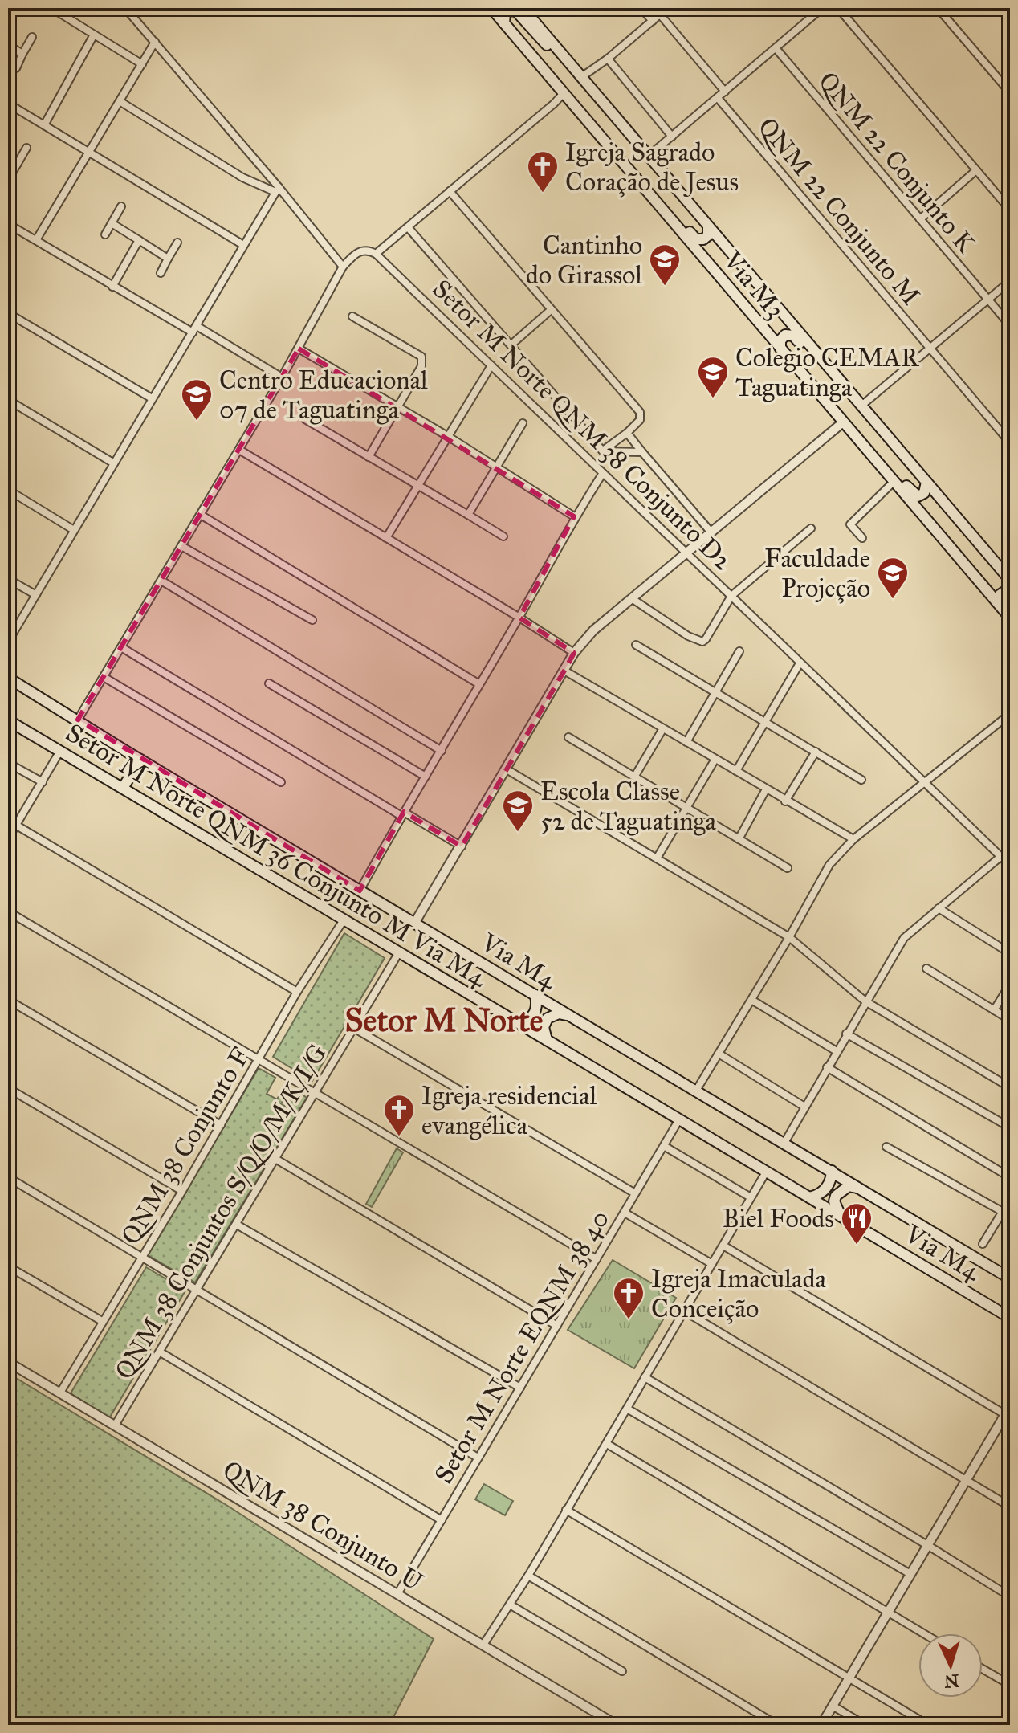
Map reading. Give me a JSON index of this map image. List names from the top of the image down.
{
  "streets": {
    "main road": ["Via M3", "Setor M Norte QNM 36 Conjunto M Via M4", "Via M4"],
    "street": [
      "QNM 22 Conjunto K",
      "QNM 22 Conjunto M",
      "Setor M Norte QNM 38 Conjunto D2",
      "QNM 38 Conjunto F",
      "QNM 38 Conjuntos S/Q/O/M/K/I/G",
      "Setor M Norte EQNM 38 40",
      "QNM 38 Conjunto U"
    ]
  },
  "crossings": [
    ["Setor M Norte QNM 36 Conjunto M Via M4", "Via M4"],
    ["Setor M Norte QNM 36 Conjunto M Via M4", "QNM 38 Conjunto F"],
    ["Setor M Norte QNM 36 Conjunto M Via M4", "QNM 38 Conjuntos S/Q/O/M/K/I/G"],
    ["Setor M Norte QNM 36 Conjunto M Via M4", "Setor M Norte EQNM 38 40"],
    ["QNM 38 Conjunto F", "QNM 38 Conjunto U"],
    ["QNM 38 Conjuntos S/Q/O/M/K/I/G", "QNM 38 Conjunto U"],
    ["Setor M Norte EQNM 38 40", "QNM 38 Conjunto U"]
  ],
  "districts": ["Setor M Norte"],
  "places": {
    "church": ["Igreja Sagrado Coração de Jesus", "Igreja residencial evangélica", "Igreja Imaculada Conceição"],
    "school or university": [
      "Cantinho do Girassol",
      "Colegio CEMAR Taguatinga",
      "Centro Educacional 07 de Taguatinga",
      "Faculdade Projeção",
      "Escola Classe 52 de Taguatinga"
    ],
    "restaurant": ["Biel Foods"]
  },
  "north": "bottom"
}
